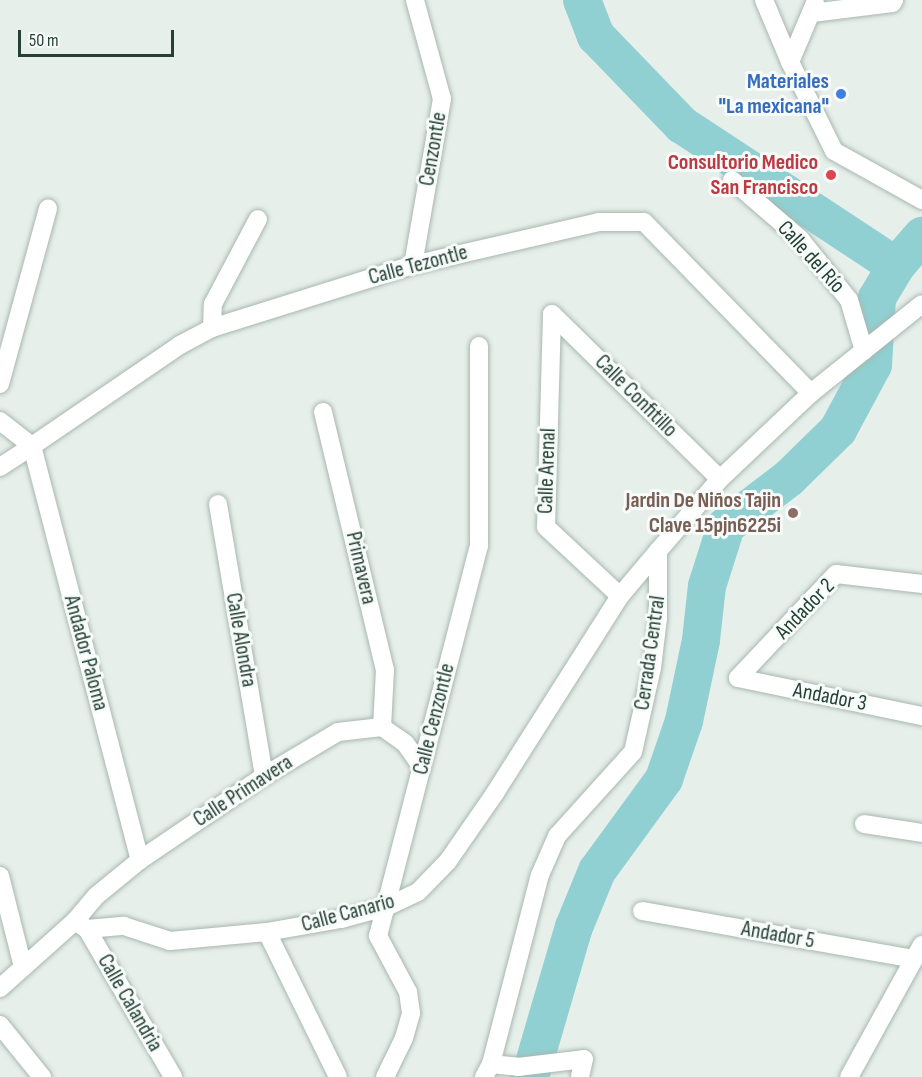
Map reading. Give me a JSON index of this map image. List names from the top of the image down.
{
  "streets": {
    "street": [
      "Cenzontle",
      "Calle del Río",
      "Calle Tezontle",
      "Calle Confitillo",
      "Calle Arenal",
      "Primavera",
      "Andador 2",
      "Calle Alondra",
      "Andador Paloma",
      "Cerrada Central",
      "Andador 3",
      "Calle Cenzontle",
      "Calle Primavera",
      "Calle Canario",
      "Andador 5",
      "Calle Calandria"
    ]
  },
  "crossings": [
    ["Cenzontle", "Calle Tezontle"],
    ["Calle Tezontle", "Andador Paloma"],
    ["Calle Confitillo", "Calle Arenal"],
    ["Calle Arenal", "Calle Canario"],
    ["Primavera", "Calle Primavera"],
    ["Andador 2", "Andador 3"],
    ["Calle Alondra", "Calle Primavera"],
    ["Andador Paloma", "Calle Primavera"],
    ["Cerrada Central", "Calle Canario"],
    ["Calle Cenzontle", "Calle Canario"],
    ["Calle Primavera", "Calle Canario"],
    ["Calle Primavera", "Calle Calandria"],
    ["Calle Canario", "Calle Calandria"]
  ],
  "places": ["Materiales \"La mexicana\"", "Consultorio Medico San Francisco", "Jardin De Niños Tajin Clave 15pjn6225i"],
  "scale_bar": "50 m"
}
